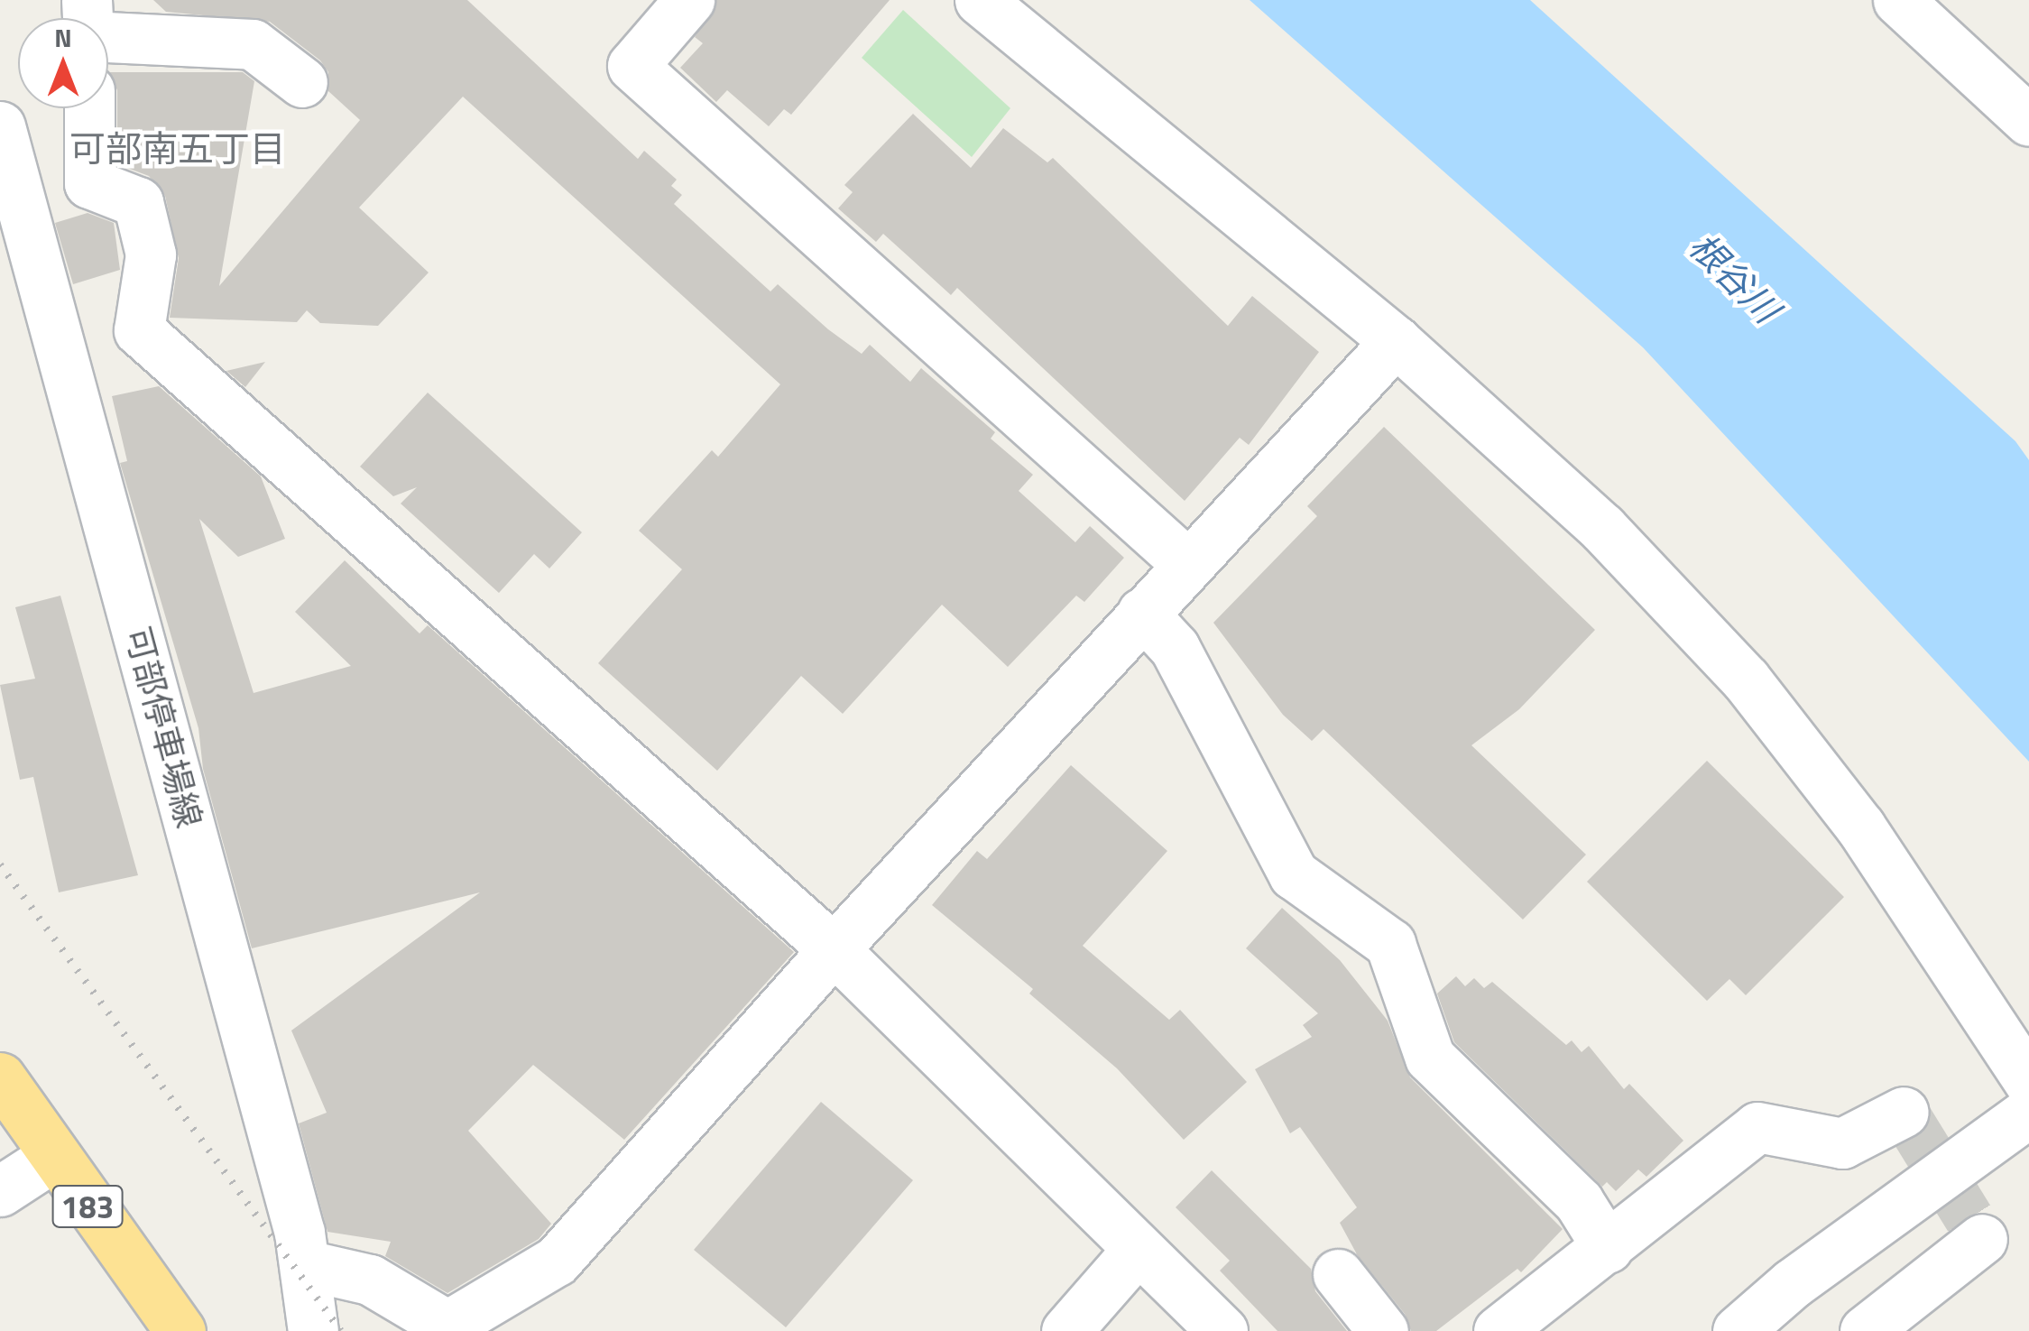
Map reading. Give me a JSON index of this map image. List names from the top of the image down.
{
  "streets": {
    "highway": ["183"],
    "street": ["可部停車場線"]
  },
  "districts": ["可部南五丁目"],
  "water": ["根谷川"],
  "north": "top"
}
